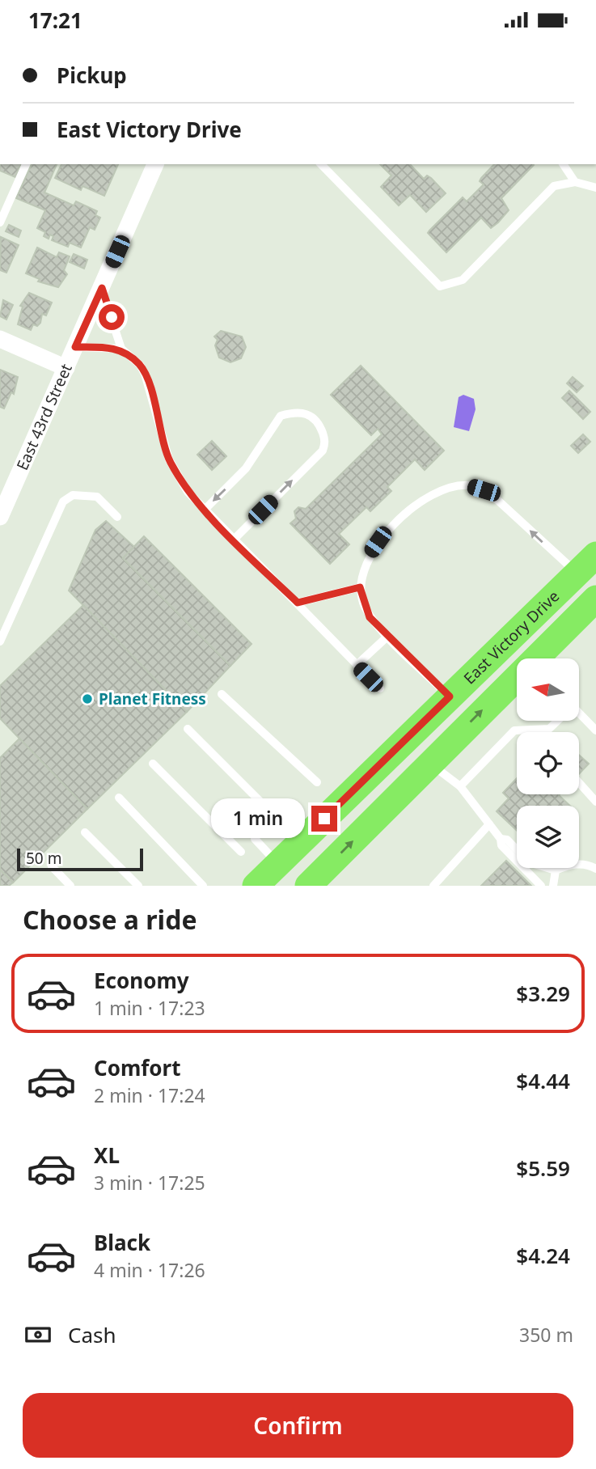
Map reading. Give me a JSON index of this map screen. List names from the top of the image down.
{
  "streets": {
    "main road": ["East Victory Drive"],
    "street": ["East 43rd Street"]
  },
  "places": ["Planet Fitness"],
  "scale_bar": "50 m",
  "north": "left",
  "page": {
    "status": "17:21",
    "banner": ["Pickup", "East Victory Drive"],
    "bubble": "1 min",
    "scale": "50 m",
    "heading": "Choose a ride",
    "list": [
      {
        "name": "Economy",
        "note": "1 min · 17:23",
        "value": "$3.29"
      },
      {
        "name": "Comfort",
        "note": "2 min · 17:24",
        "value": "$4.44"
      },
      {
        "name": "XL",
        "note": "3 min · 17:25",
        "value": "$5.59"
      },
      {
        "name": "Black",
        "note": "4 min · 17:26",
        "value": "$4.24"
      }
    ],
    "pay": ["Cash", "350 m"],
    "buttons": "Confirm"
  }
}
